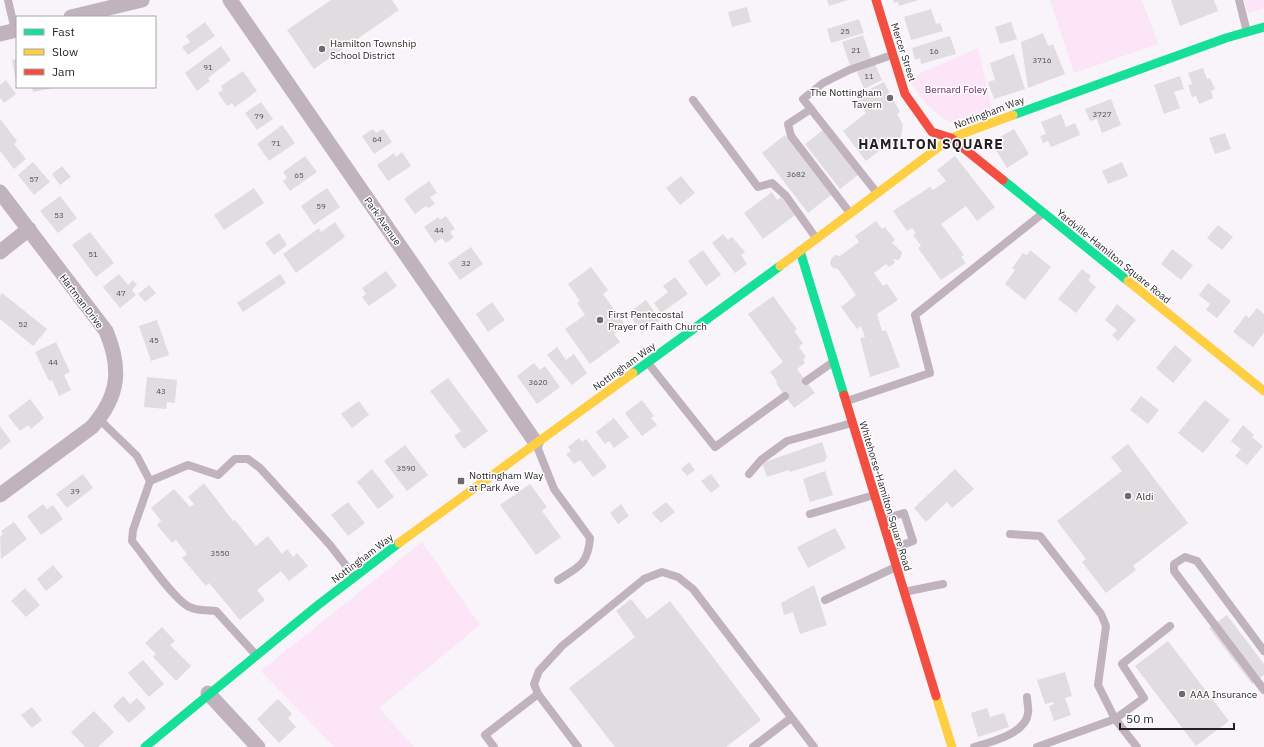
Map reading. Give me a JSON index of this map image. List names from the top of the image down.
{
  "streets": {
    "street": [
      "Mercer Street",
      "Nottingham Way",
      "Park Avenue",
      "Yardville-Hamilton Square Road",
      "Hartman Drive",
      "Whitehorse-Hamilton Square Road"
    ]
  },
  "crossings": [
    ["Mercer Street", "Nottingham Way"],
    ["Mercer Street", "Yardville-Hamilton Square Road"],
    ["Nottingham Way", "Park Avenue"],
    ["Nottingham Way", "Yardville-Hamilton Square Road"],
    ["Nottingham Way", "Whitehorse-Hamilton Square Road"]
  ],
  "districts": ["HAMILTON SQUARE"],
  "parks": ["Bernard Foley"],
  "places": {
    "other": [
      "Hamilton Township School District",
      "The Nottingham Tavern",
      "First Pentecostal Prayer of Faith Church",
      "Aldi",
      "AAA Insurance"
    ],
    "transit": ["Nottingham Way at Park Ave"]
  },
  "house_numbers": [
    "25",
    "21",
    "16",
    "3716",
    "91",
    "11",
    "3727",
    "79",
    "64",
    "71",
    "3682",
    "65",
    "57",
    "59",
    "53",
    "44",
    "51",
    "32",
    "47",
    "52",
    "45",
    "44",
    "3620",
    "43",
    "3590",
    "39",
    "3550"
  ],
  "legend": ["Fast", "Slow", "Jam"],
  "scale_bar": "50 m"
}
